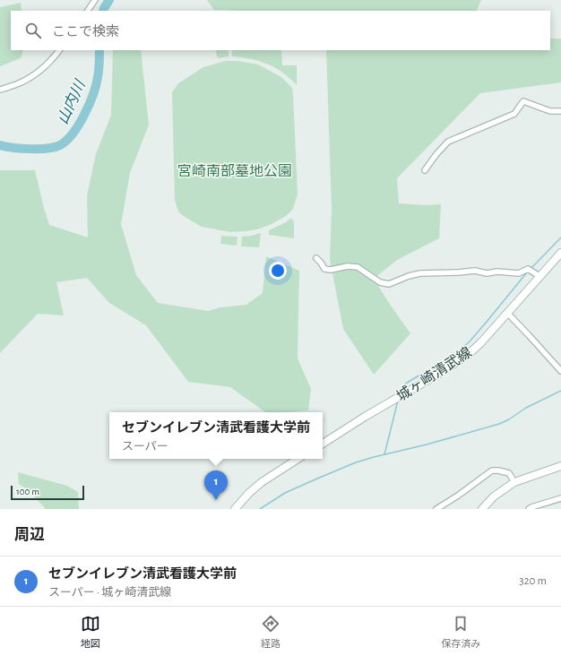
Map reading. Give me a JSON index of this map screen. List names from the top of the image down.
{
  "streets": {
    "main road": ["城ヶ崎清武線"]
  },
  "water": ["山内川"],
  "parks": ["宮崎南部墓地公園"],
  "scale_bar": "100 m",
  "page": {
    "search": "ここで検索",
    "popup": ["セブンイレブン清武看護大学前", "スーパー"],
    "pins": "1",
    "scale": "100 m",
    "heading": "周辺",
    "list": [
      {
        "mark": "1",
        "name": "セブンイレブン清武看護大学前",
        "note": "スーパー · 城ヶ崎清武線",
        "value": "320 m"
      }
    ],
    "nav": ["地図", "経路", "保存済み"]
  }
}
